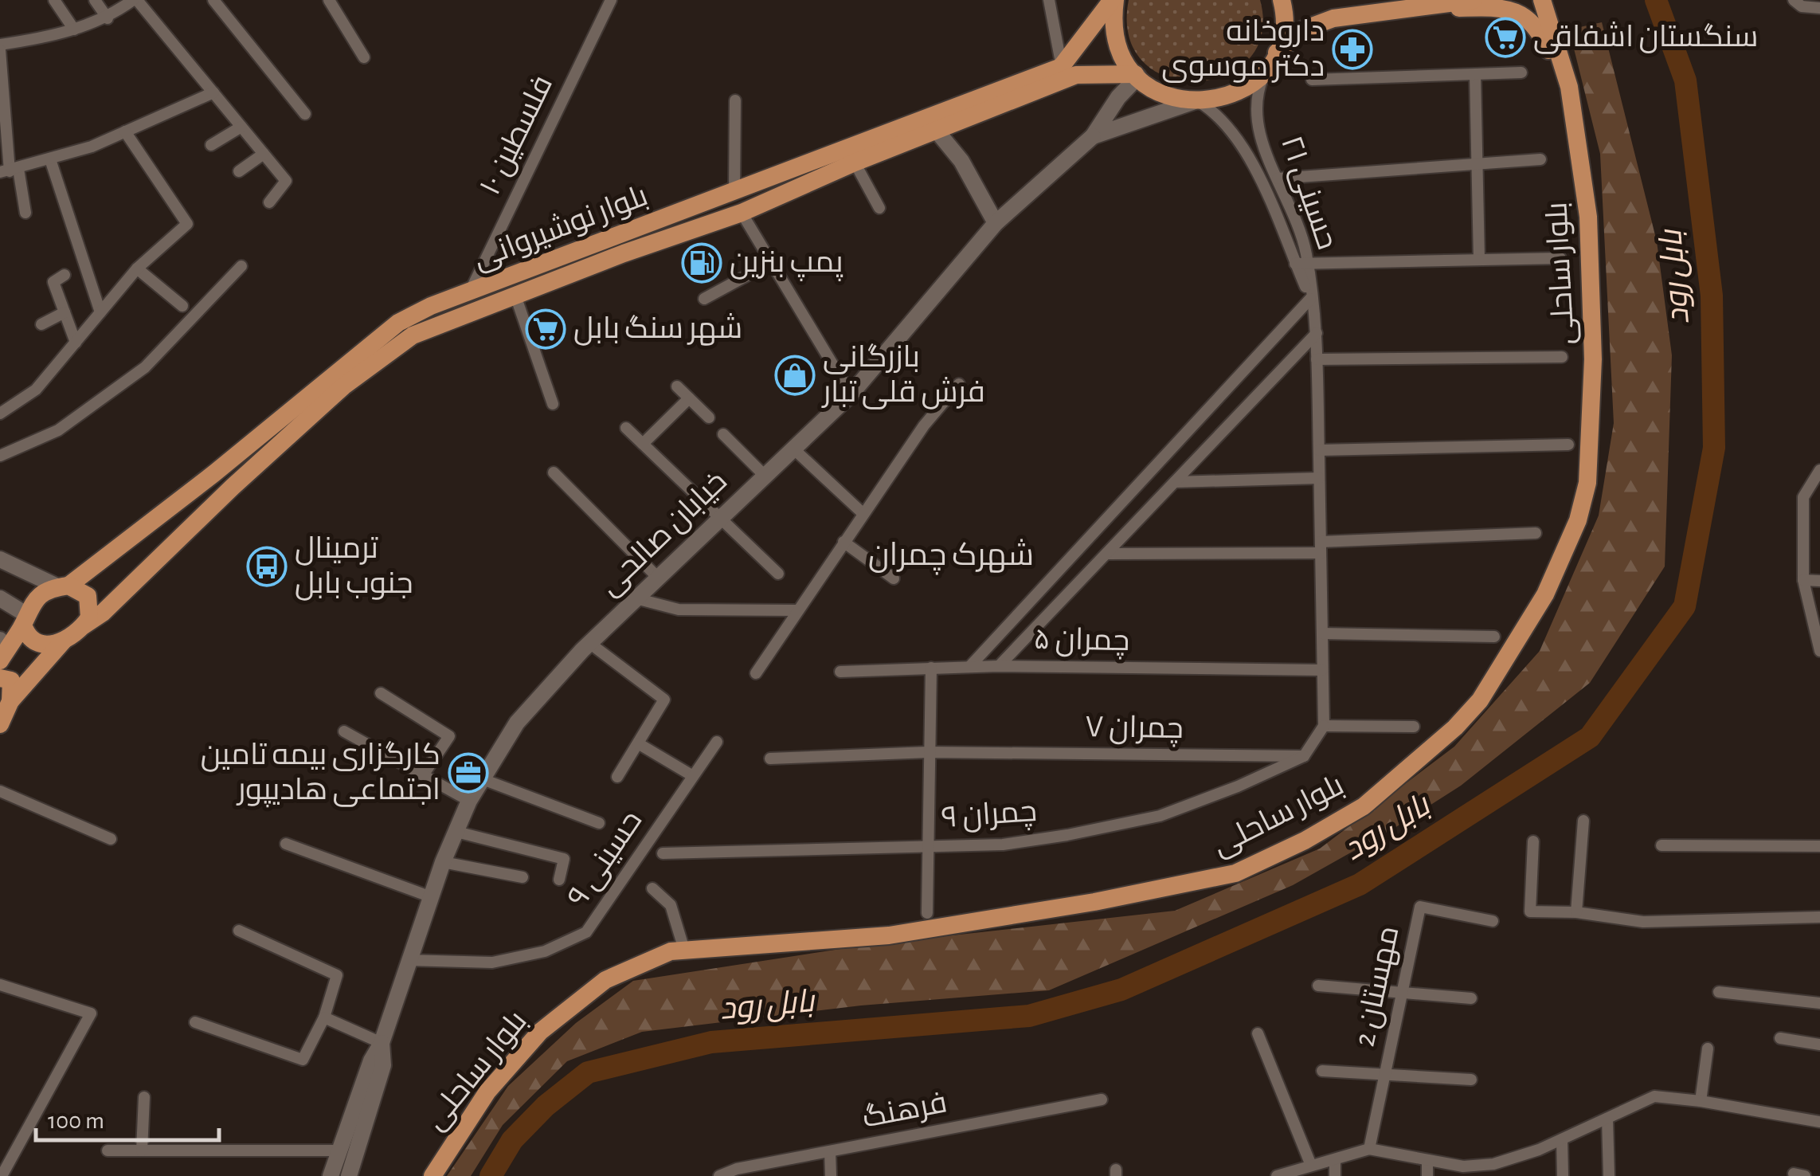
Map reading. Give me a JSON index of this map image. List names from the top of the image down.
{
  "streets": {
    "main road": ["بلوار نوشیروانی", "بلوار ساحلی", "خيابان صالحی"],
    "street": [
      "فلسطین ۱۰",
      "حسینی ۲۱",
      "چمران ۵",
      "چمران ۷",
      "چمران ۹",
      "حسینی ٩",
      "مهستان 2",
      "فرهنگ"
    ]
  },
  "crossings": [
    ["فلسطین ۱۰", "بلوار نوشیروانی"],
    ["خيابان صالحی", "حسینی ٩"],
    ["چمران ۷", "چمران ۹"]
  ],
  "districts": ["شهرک چمران"],
  "water": ["بابل رود"],
  "places": {
    "supermarket": ["سنگستان اشفاقی", "شهر سنگ بابل"],
    "pharmacy": ["داروخانه دکتر موسوی"],
    "fuel station": ["پمپ بنزین"],
    "shop": ["بازرگانی فرش قلی تبار"],
    "bus stop": ["ترمینال جنوب بابل"],
    "office": ["کارگزاری بیمه تامین اجتماعی هادیپور"]
  },
  "scale_bar": "100 m"
}
